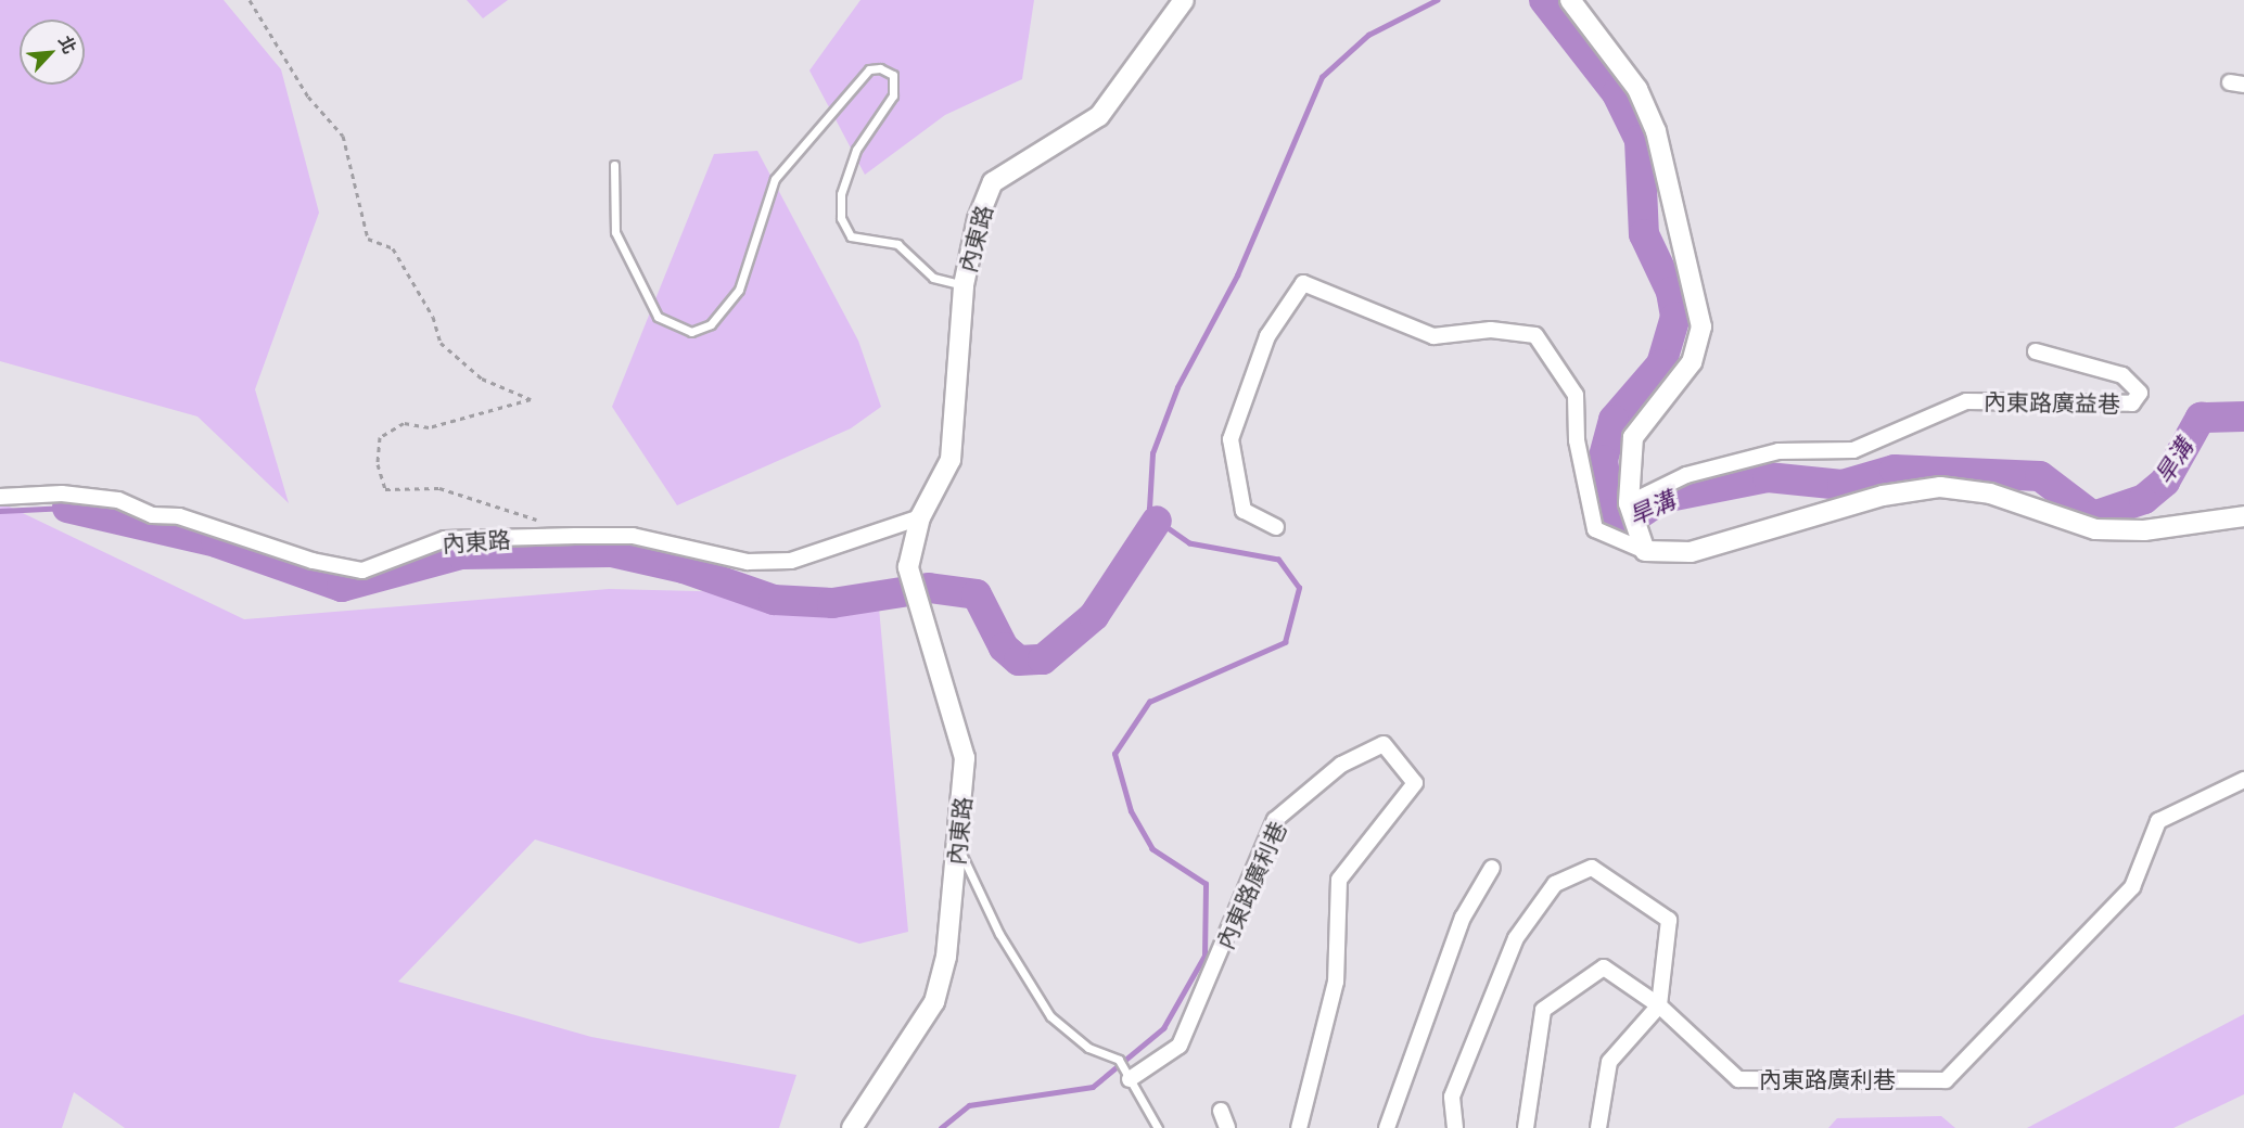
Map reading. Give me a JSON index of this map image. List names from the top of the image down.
{
  "streets": {
    "street": ["內東路", "內東路廣益巷", "內東路廣利巷"]
  },
  "water": ["旱溝"],
  "north": "top right"
}
